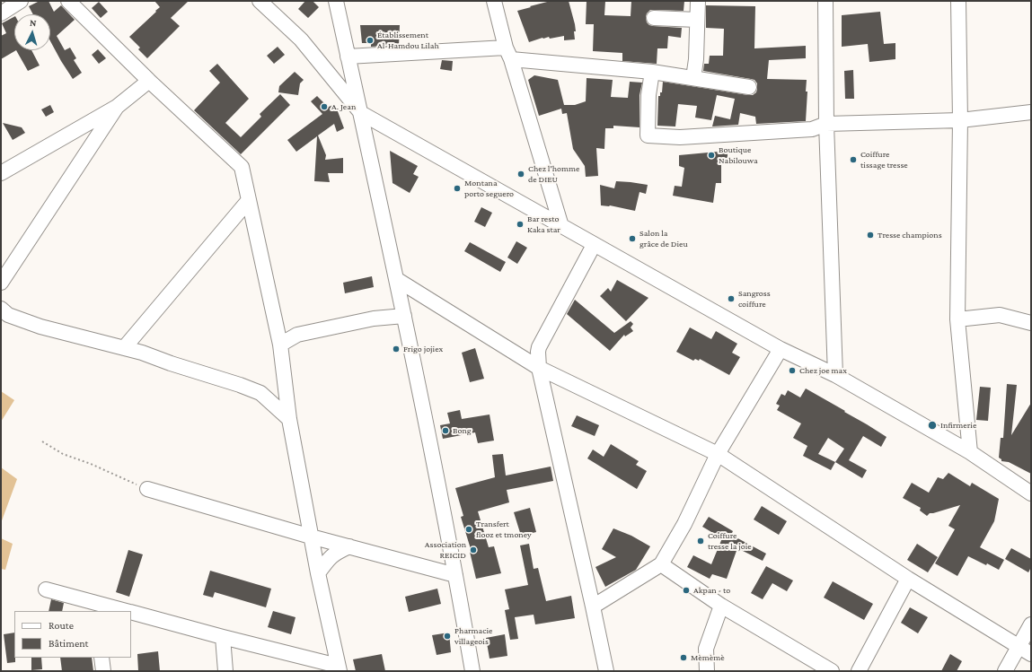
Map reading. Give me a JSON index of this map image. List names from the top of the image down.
{
  "places": [
    "Établissement Al-Hamdou Lilah",
    "A. Jean",
    "Boutique Nabilouwa",
    "Coiffure tissage tresse",
    "Chez l'homme de DIEU",
    "Montana porto seguero",
    "Bar resto Kaka star",
    "Tresse champions",
    "Salon la grâce de Dieu",
    "Sangross coiffure",
    "Frigo jojiex",
    "Chez joe max",
    "Infirmerie",
    "Bong",
    "Transfert flooz et tmoney",
    "Coiffure tresse la joie",
    "Association REICID",
    "Akpan - to",
    "Pharmacie villageois",
    "Mèmèmè"
  ],
  "legend": ["Route", "Bâtiment"],
  "north": "top"
}
